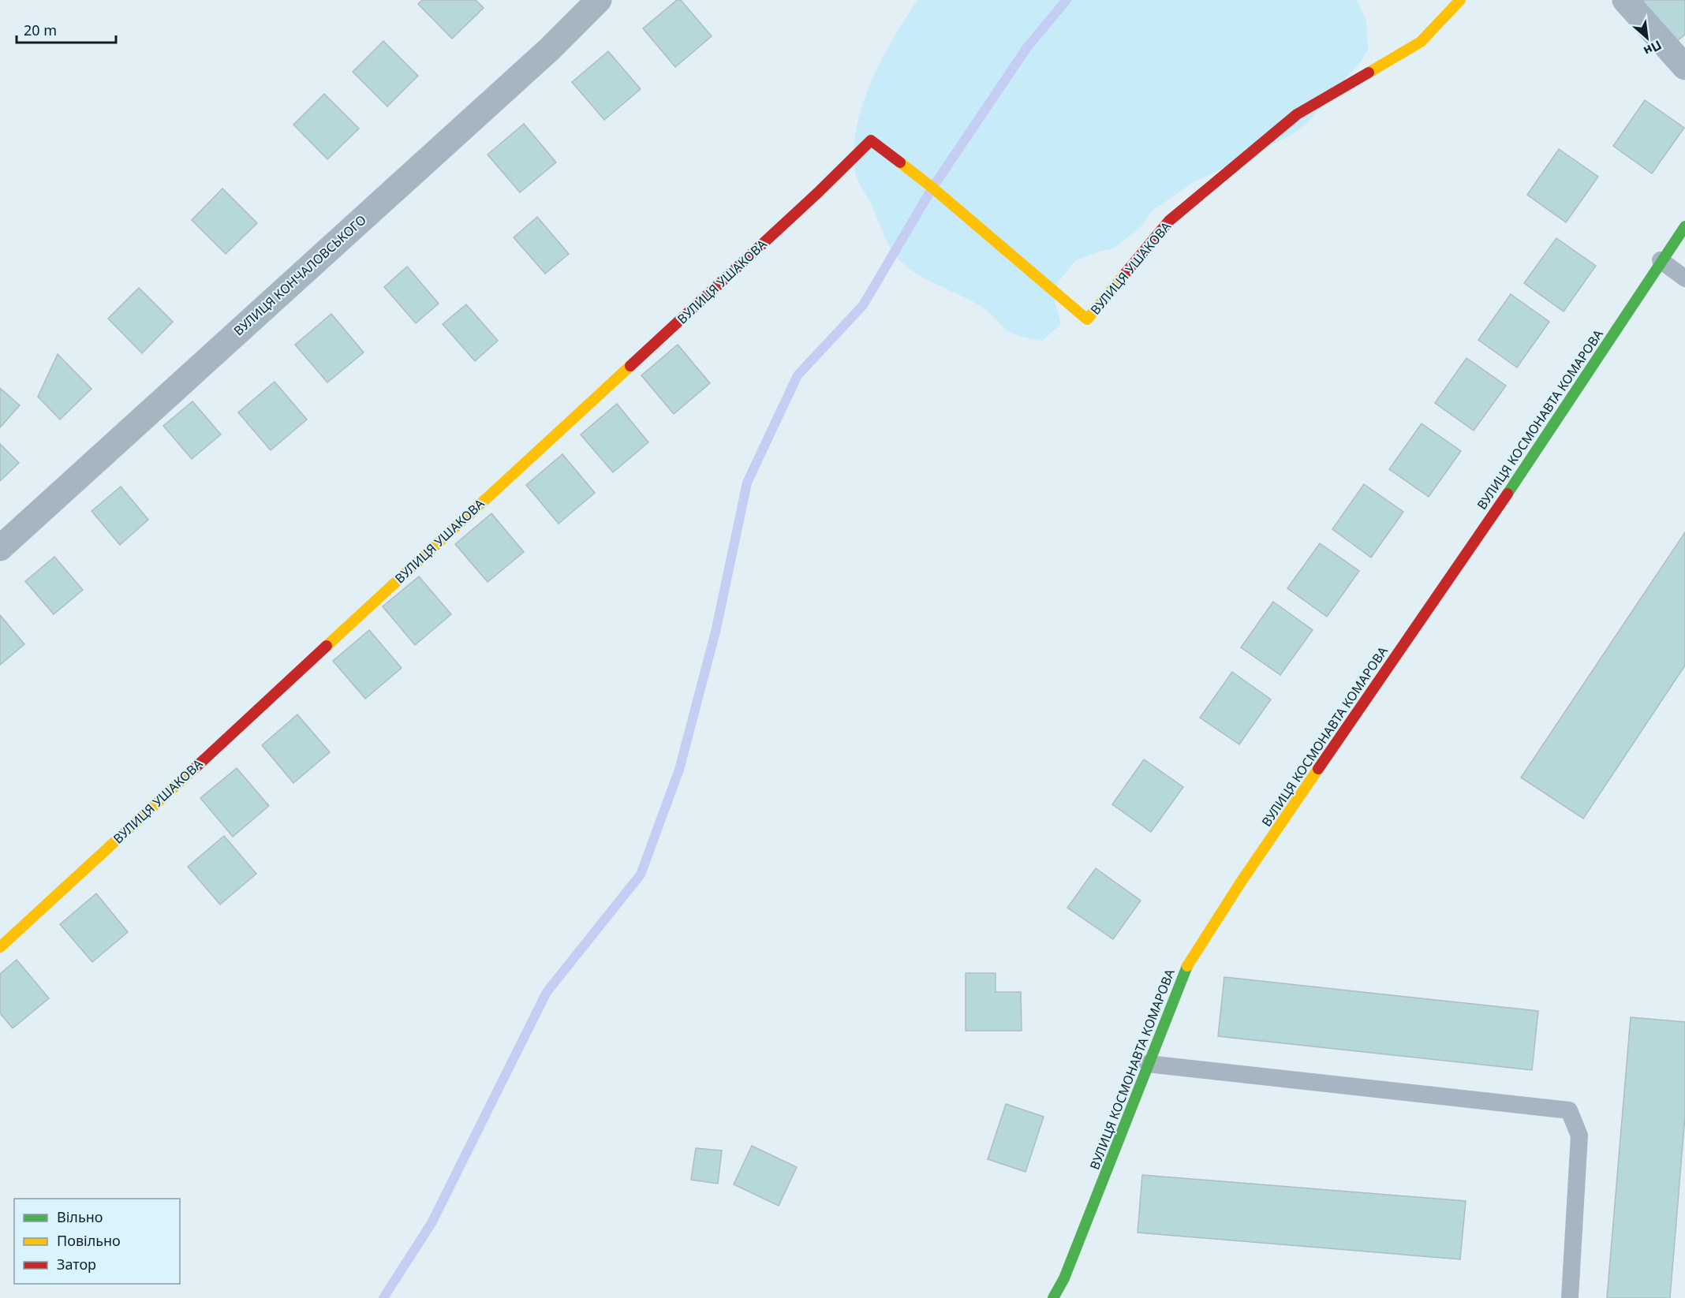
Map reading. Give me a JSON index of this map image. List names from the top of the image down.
{
  "streets": {
    "street": ["ВУЛИЦЯ УШАКОВА", "ВУЛИЦЯ КОНЧАЛОВСЬКОГО", "ВУЛИЦЯ КОСМОНАВТА КОМАРОВА"]
  },
  "legend": ["Вільно", "Повільно", "Затор"],
  "scale_bar": "20 m",
  "north": "bottom right"
}
